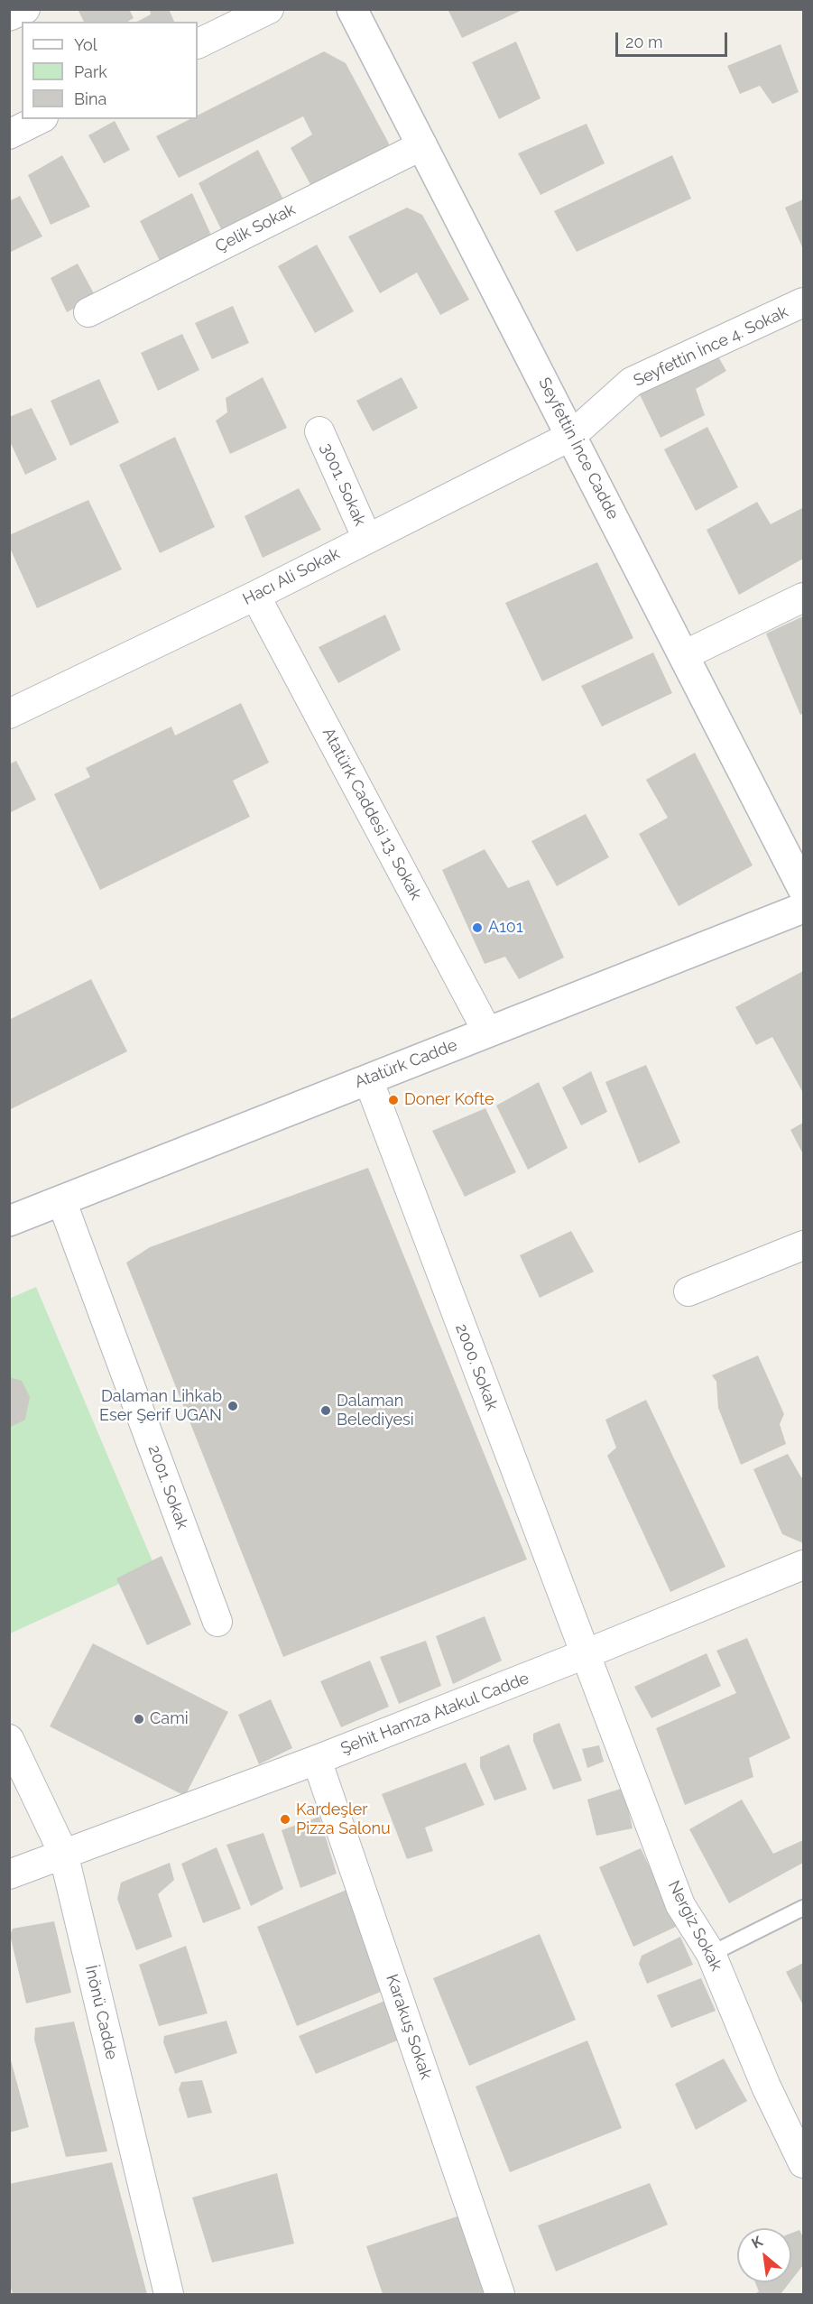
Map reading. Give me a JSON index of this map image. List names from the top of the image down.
{
  "streets": {
    "main road": ["Seyfettin İnce Cadde", "Atatürk Cadde"],
    "street": [
      "Çelik Sokak",
      "Seyfettin İnce 4. Sokak",
      "3001. Sokak",
      "Hacı Ali Sokak",
      "Atatürk Caddesi 13. Sokak",
      "2000. Sokak",
      "2001. Sokak",
      "Şehit Hamza Atakul Cadde",
      "Nergiz Sokak",
      "İnönü Cadde",
      "Karakuş Sokak"
    ]
  },
  "crossings": [
    ["Çelik Sokak", "Seyfettin İnce Cadde"],
    ["Seyfettin İnce 4. Sokak", "Seyfettin İnce Cadde"],
    ["Seyfettin İnce 4. Sokak", "Hacı Ali Sokak"],
    ["Seyfettin İnce Cadde", "Hacı Ali Sokak"],
    ["3001. Sokak", "Hacı Ali Sokak"],
    ["Hacı Ali Sokak", "Atatürk Caddesi 13. Sokak"],
    ["Atatürk Caddesi 13. Sokak", "Atatürk Cadde"],
    ["Atatürk Cadde", "2000. Sokak"],
    ["Atatürk Cadde", "2001. Sokak"],
    ["2000. Sokak", "Şehit Hamza Atakul Cadde"],
    ["2000. Sokak", "Nergiz Sokak"],
    ["Şehit Hamza Atakul Cadde", "Nergiz Sokak"],
    ["Şehit Hamza Atakul Cadde", "İnönü Cadde"],
    ["Şehit Hamza Atakul Cadde", "Karakuş Sokak"]
  ],
  "places": [
    "A101",
    "Doner Kofte",
    "Dalaman Lihkab Eser Şerif UGAN",
    "Dalaman Belediyesi",
    "Cami",
    "Kardeşler Pizza Salonu"
  ],
  "legend": ["Yol", "Park", "Bina"],
  "scale_bar": "20 m",
  "north": "top left"
}
